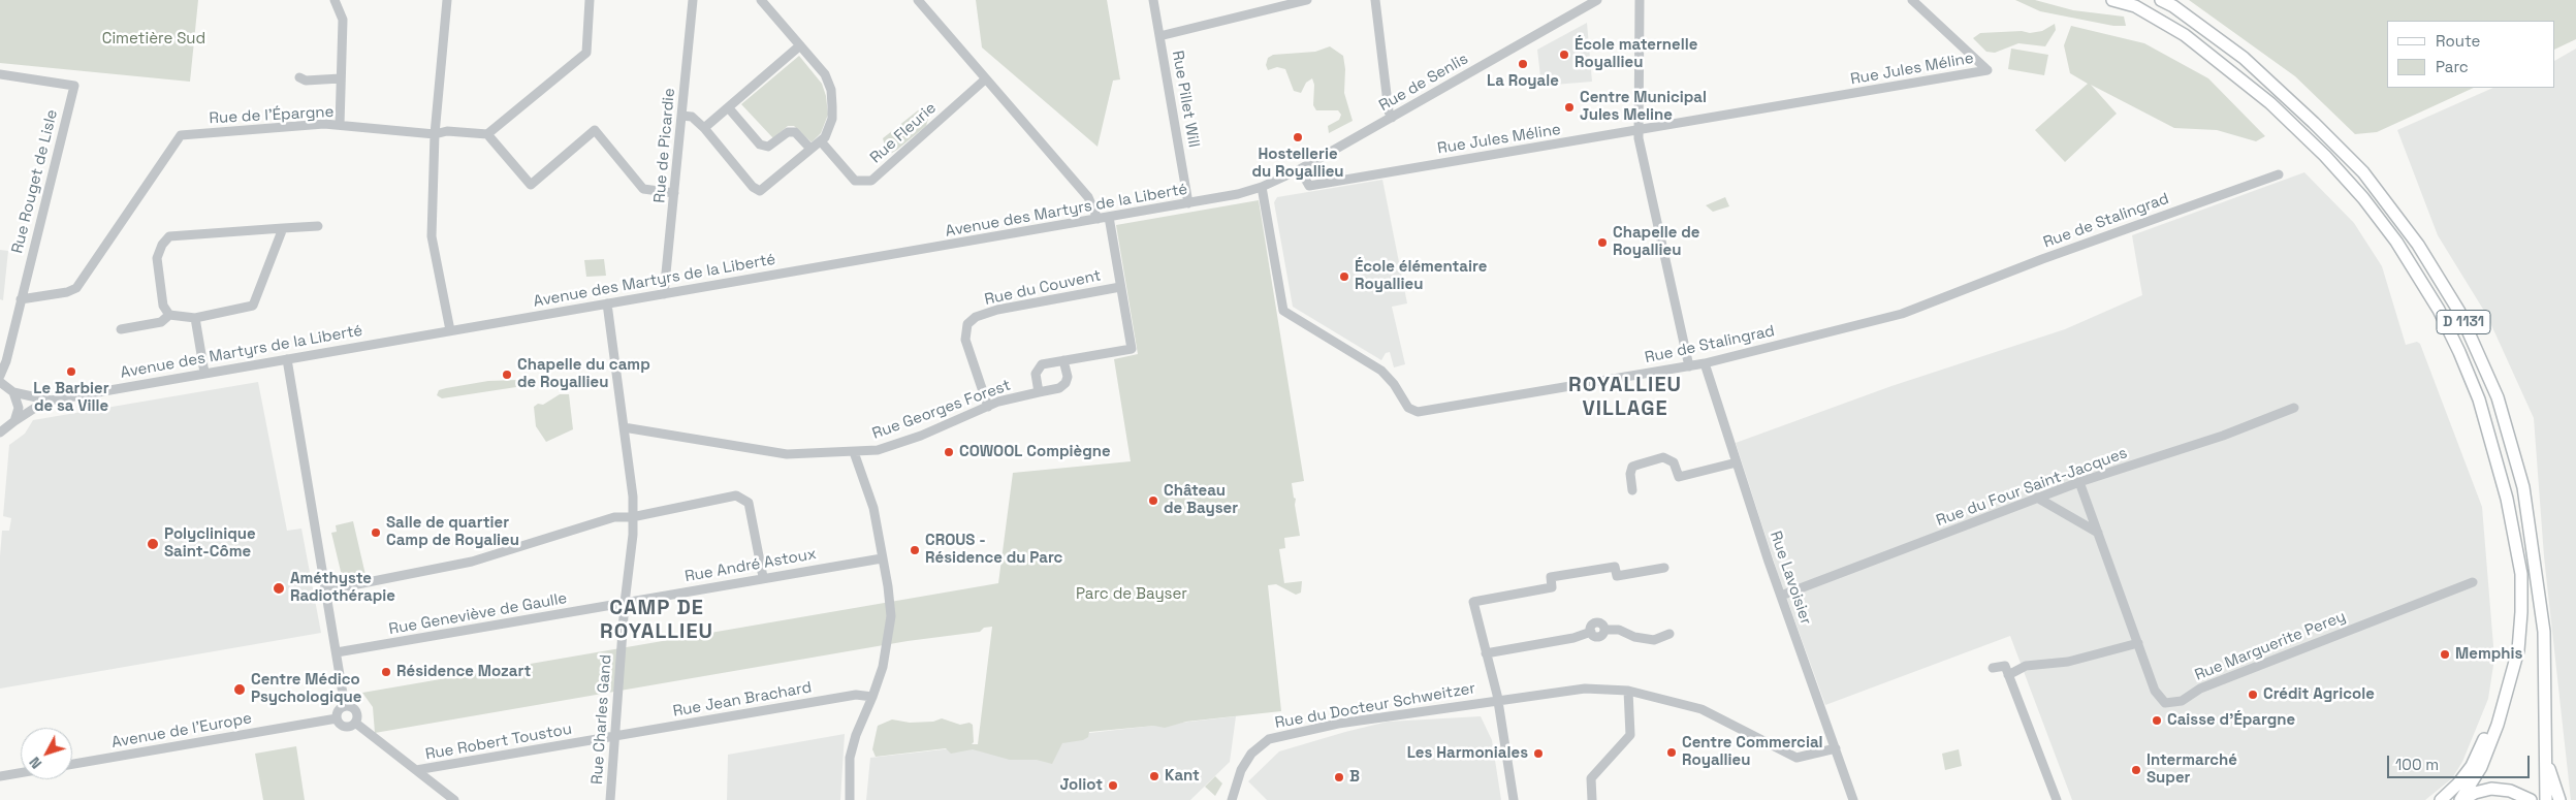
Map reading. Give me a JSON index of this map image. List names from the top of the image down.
{
  "streets": {
    "main road": ["D 1131"],
    "street": [
      "Rue Jules Méline",
      "Rue de Senlis",
      "Rue Pillet Will",
      "Rue de l'Épargne",
      "Rue Fleurie",
      "Rue de Picardie",
      "Rue Rouget de Lisle",
      "Avenue des Martyrs de la Liberté",
      "Rue de Stalingrad",
      "Rue du Couvent",
      "Rue Georges Forest",
      "Rue du Four Saint-Jacques",
      "Rue André Astoux",
      "Rue Lavoisier",
      "Rue Geneviève de Gaulle",
      "Rue Marguerite Perey",
      "Rue Jean Brachard",
      "Rue du Docteur Schweitzer",
      "Rue Charles Gand",
      "Avenue de l'Europe",
      "Rue Robert Toustou"
    ]
  },
  "crossings": [
    ["Rue Jules Méline", "Rue de Senlis"],
    ["Rue de Senlis", "Avenue des Martyrs de la Liberté"],
    ["Rue de Senlis", "Rue de Stalingrad"],
    ["Rue Pillet Will", "Avenue des Martyrs de la Liberté"],
    ["Rue de l'Épargne", "Rue Rouget de Lisle"],
    ["Rue de Picardie", "Avenue des Martyrs de la Liberté"],
    ["Avenue des Martyrs de la Liberté", "Rue de Stalingrad"],
    ["Avenue des Martyrs de la Liberté", "Rue Charles Gand"],
    ["Rue de Stalingrad", "Rue Lavoisier"],
    ["Rue du Couvent", "Rue Georges Forest"],
    ["Rue Georges Forest", "Rue Charles Gand"],
    ["Rue du Four Saint-Jacques", "Rue Lavoisier"],
    ["Rue du Four Saint-Jacques", "Rue Marguerite Perey"],
    ["Rue André Astoux", "Rue Geneviève de Gaulle"],
    ["Rue André Astoux", "Rue Charles Gand"],
    ["Rue Lavoisier", "Rue du Docteur Schweitzer"],
    ["Rue Geneviève de Gaulle", "Rue Charles Gand"],
    ["Rue Jean Brachard", "Rue Charles Gand"],
    ["Rue Jean Brachard", "Rue Robert Toustou"],
    ["Rue Charles Gand", "Rue Robert Toustou"]
  ],
  "districts": ["ROYALLIEU VILLAGE", "CAMP DE ROYALLIEU"],
  "parks": ["Cimetière Sud", "Parc de Bayser"],
  "places": [
    "École maternelle Royallieu",
    "La Royale",
    "Centre Municipal Jules Meline",
    "Hostellerie du Royallieu",
    "Chapelle de Royallieu",
    "École élémentaire Royallieu",
    "Le Barbier de sa Ville",
    "Chapelle du camp de Royallieu",
    "COWOOL Compiègne",
    "Château de Bayser",
    "Salle de quartier Camp de Royalieu",
    "Polyclinique Saint-Côme",
    "CROUS - Résidence du Parc",
    "Améthyste Radiothérapie",
    "Memphis",
    "Résidence Mozart",
    "Centre Médico Psychologique",
    "Crédit Agricole",
    "Caisse d'Épargne",
    "Centre Commercial Royallieu",
    "Les Harmoniales",
    "Intermarché Super",
    "Kant",
    "B",
    "Joliot"
  ],
  "legend": ["Route", "Parc"],
  "scale_bar": "100 m",
  "north": "bottom left"
}
